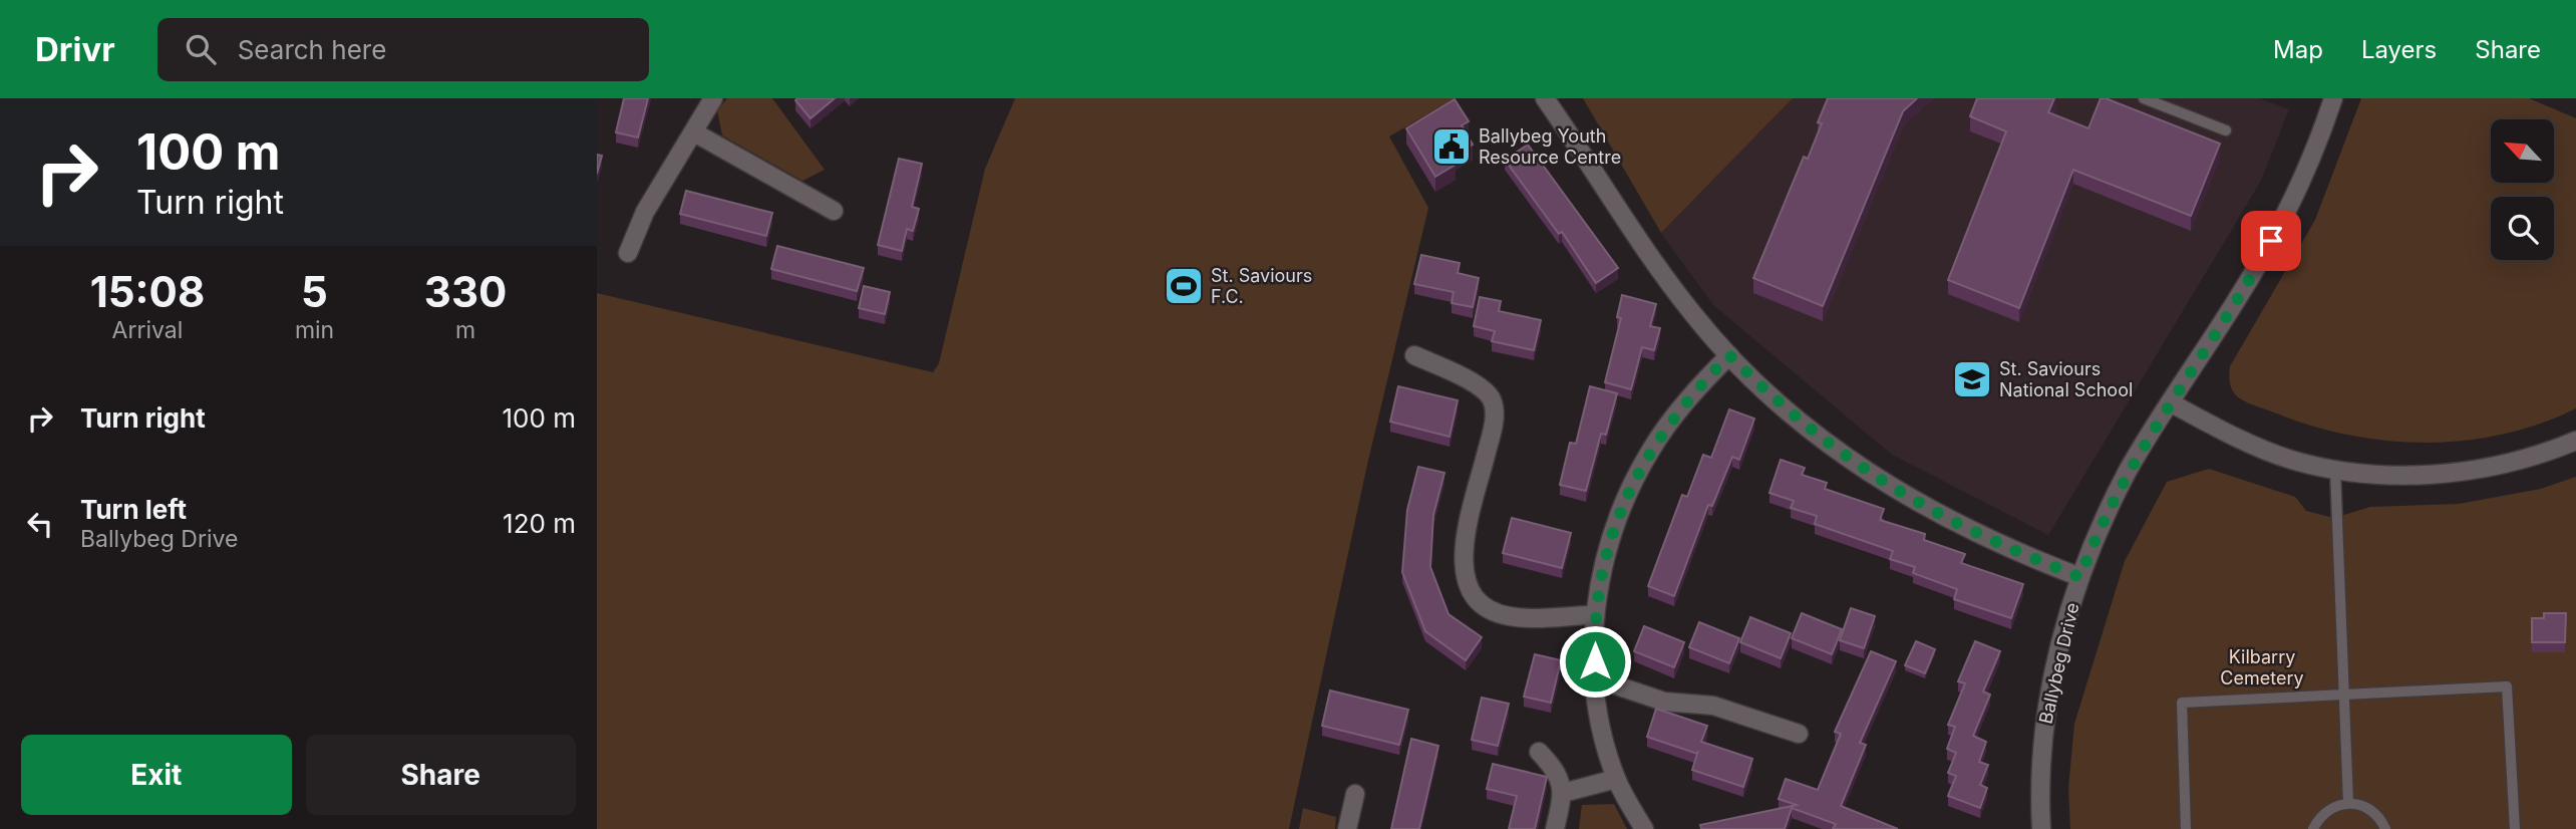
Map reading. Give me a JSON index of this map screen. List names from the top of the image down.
{
  "streets": {
    "street": ["Ballybeg Drive"]
  },
  "parks": ["Kilbarry Cemetery"],
  "places": {
    "public building": ["Ballybeg Youth Resource Centre"],
    "sports": ["St. Saviours F.C."],
    "school or university": ["St. Saviours National School"]
  },
  "north": "top left",
  "page": {
    "header": "Drivr",
    "search": "Search here",
    "nav": ["Map", "Layers", "Share"],
    "turn": ["100 m", "Turn right"],
    "eta": [
      "15:08",
      "Arrival",
      "5",
      "min",
      "330",
      "m"
    ],
    "list": [
      {
        "name": "Turn right",
        "value": "100 m"
      },
      {
        "name": "Turn left",
        "note": "Ballybeg Drive",
        "value": "120 m"
      }
    ],
    "buttons": ["Exit", "Share"]
  }
}
